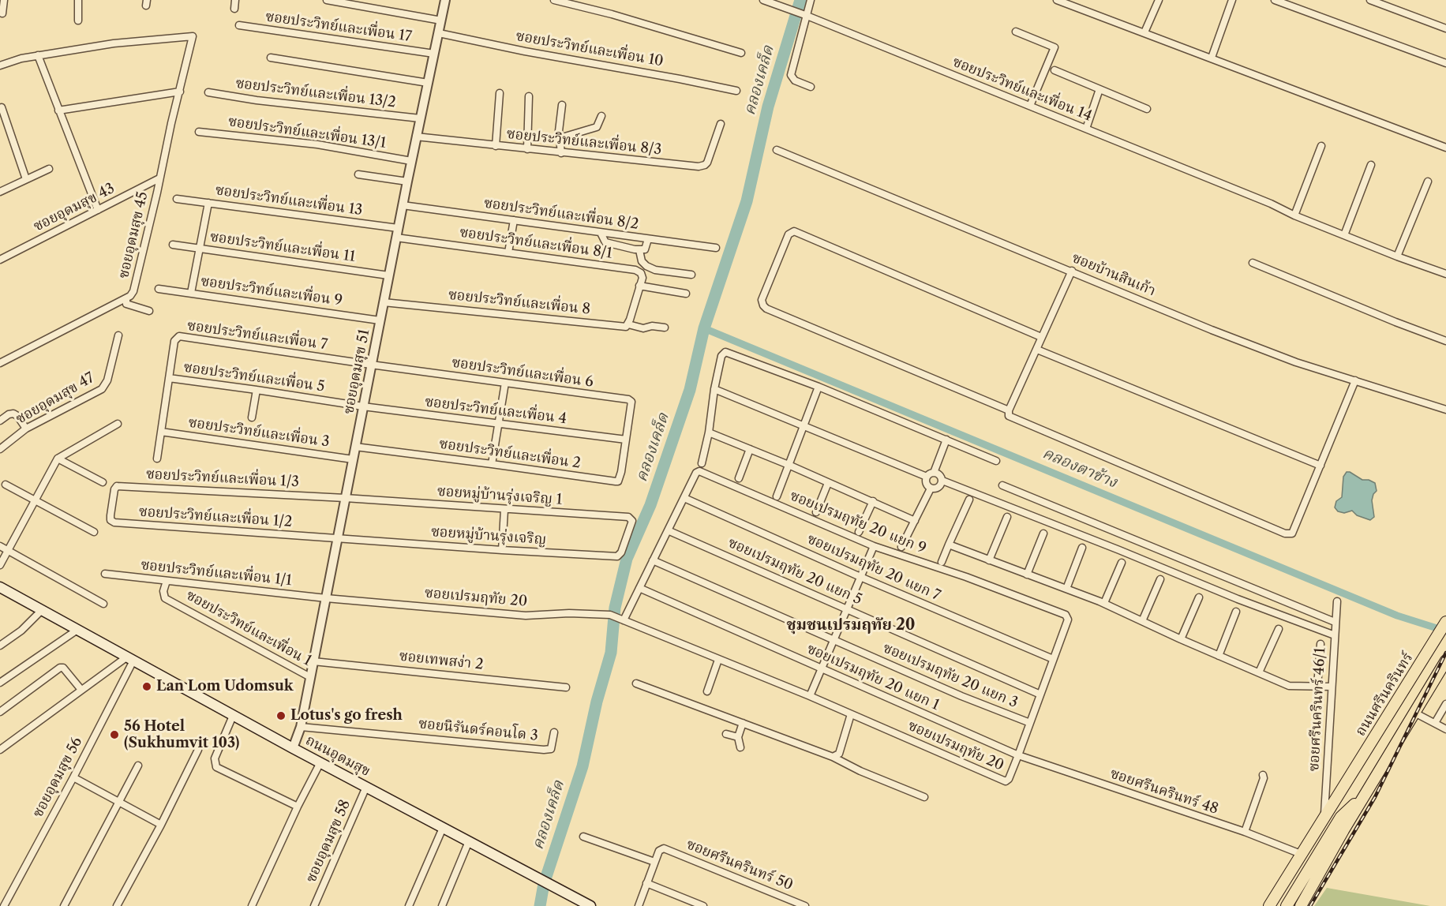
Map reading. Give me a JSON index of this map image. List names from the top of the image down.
{
  "streets": {
    "main road": ["ถนนศรีนครินทร์", "ถนนอุดมสุข"],
    "street": [
      "ซอยประวิทย์และเพื่อน 17",
      "ซอยประวิทย์และเพื่อน 10",
      "ซอยประวิทย์และเพื่อน 14",
      "ซอยประวิทย์และเพื่อน 13/2",
      "ซอยประวิทย์และเพื่อน 13/1",
      "ซอยประวิทย์และเพื่อน 8/3",
      "ซอยประวิทย์และเพื่อน 13",
      "ซอยอุดมสุข 43",
      "ซอยประวิทย์และเพื่อน 8/2",
      "ซอยอุดมสุข 45",
      "ซอยประวิทย์และเพื่อน 8/1",
      "ซอยประวิทย์และเพื่อน 11",
      "ซอยบ้านสินเก้า",
      "ซอยประวิทย์และเพื่อน 9",
      "ซอยประวิทย์และเพื่อน 8",
      "ซอยประวิทย์และเพื่อน 7",
      "ซอยอุดมสุข 51",
      "ซอยประวิทย์และเพื่อน 6",
      "ซอยประวิทย์และเพื่อน 5",
      "ซอยอุดมสุข 47",
      "ซอยประวิทย์และเพื่อน 4",
      "ซอยประวิทย์และเพื่อน 3",
      "ซอยประวิทย์และเพื่อน 2",
      "ซอยประวิทย์และเพื่อน 1/3",
      "ซอยหมู่บ้านรุ่งเจริญ 1",
      "ซอยประวิทย์และเพื่อน 1/2",
      "ซอยเปรมฤทัย 20 แยก 9",
      "ซอยหมู่บ้านรุ่งเจริญ",
      "ซอยเปรมฤทัย 20 แยก 7",
      "ซอยเปรมฤทัย 20 แยก 5",
      "ซอยประวิทย์และเพื่อน 1/1",
      "ซอยเปรมฤทัย 20",
      "ซอยประวิทย์และเพื่อน 1",
      "ซอยเทพสง่า 2",
      "ซอยเปรมฤทัย 20 แยก 3",
      "ซอยเปรมฤทัย 20 แยก 1",
      "ซอยศรีนครินทร์ 46/1",
      "ซอยนิรันดร์คอนโด 3",
      "ซอยอุดมสุข 56",
      "ซอยศรีนครินทร์ 48",
      "ซอยอุดมสุข 58",
      "ซอยศรีนครินทร์ 50"
    ]
  },
  "crossings": [
    ["ซอยประวิทย์และเพื่อน 17", "ซอยอุดมสุข 51"],
    ["ซอยประวิทย์และเพื่อน 10", "ซอยอุดมสุข 51"],
    ["ซอยประวิทย์และเพื่อน 13/2", "ซอยอุดมสุข 51"],
    ["ซอยประวิทย์และเพื่อน 13/1", "ซอยอุดมสุข 51"],
    ["ซอยประวิทย์และเพื่อน 8/3", "ซอยอุดมสุข 51"],
    ["ซอยประวิทย์และเพื่อน 13", "ซอยอุดมสุข 51"],
    ["ซอยอุดมสุข 43", "ซอยอุดมสุข 45"],
    ["ซอยประวิทย์และเพื่อน 8/2", "ซอยอุดมสุข 51"],
    ["ซอยประวิทย์และเพื่อน 8/1", "ซอยอุดมสุข 51"],
    ["ซอยประวิทย์และเพื่อน 11", "ซอยอุดมสุข 51"],
    ["ซอยประวิทย์และเพื่อน 9", "ซอยอุดมสุข 51"],
    ["ซอยประวิทย์และเพื่อน 8", "ซอยอุดมสุข 51"],
    ["ซอยประวิทย์และเพื่อน 7", "ซอยอุดมสุข 51"],
    ["ซอยประวิทย์และเพื่อน 7", "ซอยประวิทย์และเพื่อน 6"],
    ["ซอยประวิทย์และเพื่อน 7", "ซอยประวิทย์และเพื่อน 5"],
    ["ซอยประวิทย์และเพื่อน 7", "ซอยประวิทย์และเพื่อน 3"],
    ["ซอยอุดมสุข 51", "ซอยประวิทย์และเพื่อน 6"],
    ["ซอยอุดมสุข 51", "ซอยประวิทย์และเพื่อน 5"],
    ["ซอยอุดมสุข 51", "ซอยประวิทย์และเพื่อน 4"],
    ["ซอยอุดมสุข 51", "ซอยประวิทย์และเพื่อน 3"],
    ["ซอยอุดมสุข 51", "ซอยประวิทย์และเพื่อน 2"],
    ["ซอยอุดมสุข 51", "ซอยประวิทย์และเพื่อน 1/3"],
    ["ซอยอุดมสุข 51", "ซอยหมู่บ้านรุ่งเจริญ 1"],
    ["ซอยอุดมสุข 51", "ซอยประวิทย์และเพื่อน 1/2"],
    ["ซอยอุดมสุข 51", "ซอยหมู่บ้านรุ่งเจริญ"],
    ["ซอยอุดมสุข 51", "ซอยประวิทย์และเพื่อน 1/1"],
    ["ซอยอุดมสุข 51", "ซอยเปรมฤทัย 20"],
    ["ซอยอุดมสุข 51", "ซอยประวิทย์และเพื่อน 1"],
    ["ซอยอุดมสุข 51", "ซอยเทพสง่า 2"],
    ["ซอยอุดมสุข 51", "ซอยนิรันดร์คอนโด 3"],
    ["ซอยอุดมสุข 51", "ถนนอุดมสุข"],
    ["ซอยประวิทย์และเพื่อน 6", "ซอยประวิทย์และเพื่อน 4"],
    ["ซอยประวิทย์และเพื่อน 6", "ซอยประวิทย์และเพื่อน 2"],
    ["ซอยประวิทย์และเพื่อน 5", "ซอยประวิทย์และเพื่อน 4"],
    ["ซอยประวิทย์และเพื่อน 4", "ซอยประวิทย์และเพื่อน 2"],
    ["ซอยประวิทย์และเพื่อน 1/3", "ซอยหมู่บ้านรุ่งเจริญ 1"],
    ["ซอยประวิทย์และเพื่อน 1/3", "ซอยประวิทย์และเพื่อน 1/2"],
    ["ซอยหมู่บ้านรุ่งเจริญ 1", "ซอยหมู่บ้านรุ่งเจริญ"],
    ["ซอยประวิทย์และเพื่อน 1/2", "ซอยหมู่บ้านรุ่งเจริญ"],
    ["ซอยเปรมฤทัย 20 แยก 9", "ซอยเปรมฤทัย 20 แยก 7"],
    ["ซอยเปรมฤทัย 20 แยก 9", "ซอยเปรมฤทัย 20"],
    ["ซอยเปรมฤทัย 20 แยก 7", "ซอยเปรมฤทัย 20"],
    ["ซอยเปรมฤทัย 20 แยก 5", "ซอยเปรมฤทัย 20"],
    ["ซอยประวิทย์และเพื่อน 1/1", "ซอยเปรมฤทัย 20"],
    ["ซอยประวิทย์และเพื่อน 1/1", "ซอยประวิทย์และเพื่อน 1"],
    ["ซอยเปรมฤทัย 20", "ซอยเปรมฤทัย 20 แยก 3"],
    ["ซอยเปรมฤทัย 20", "ซอยเปรมฤทัย 20 แยก 1"],
    ["ซอยเปรมฤทัย 20", "ซอยศรีนครินทร์ 48"],
    ["ซอยเปรมฤทัย 20 แยก 1", "ซอยศรีนครินทร์ 48"],
    ["ถนนศรีนครินทร์", "ซอยศรีนครินทร์ 46/1"],
    ["ถนนศรีนครินทร์", "ซอยศรีนครินทร์ 48"],
    ["ถนนอุดมสุข", "ซอยอุดมสุข 56"],
    ["ถนนอุดมสุข", "ซอยอุดมสุข 58"]
  ],
  "districts": ["ชุมชนเปรมฤทัย 20"],
  "water": ["คลองเคล็ด", "คลองตาช้าง"],
  "places": ["Lan Lom Udomsuk", "Lotus's go fresh", "56 Hotel (Sukhumvit 103)"]
}
